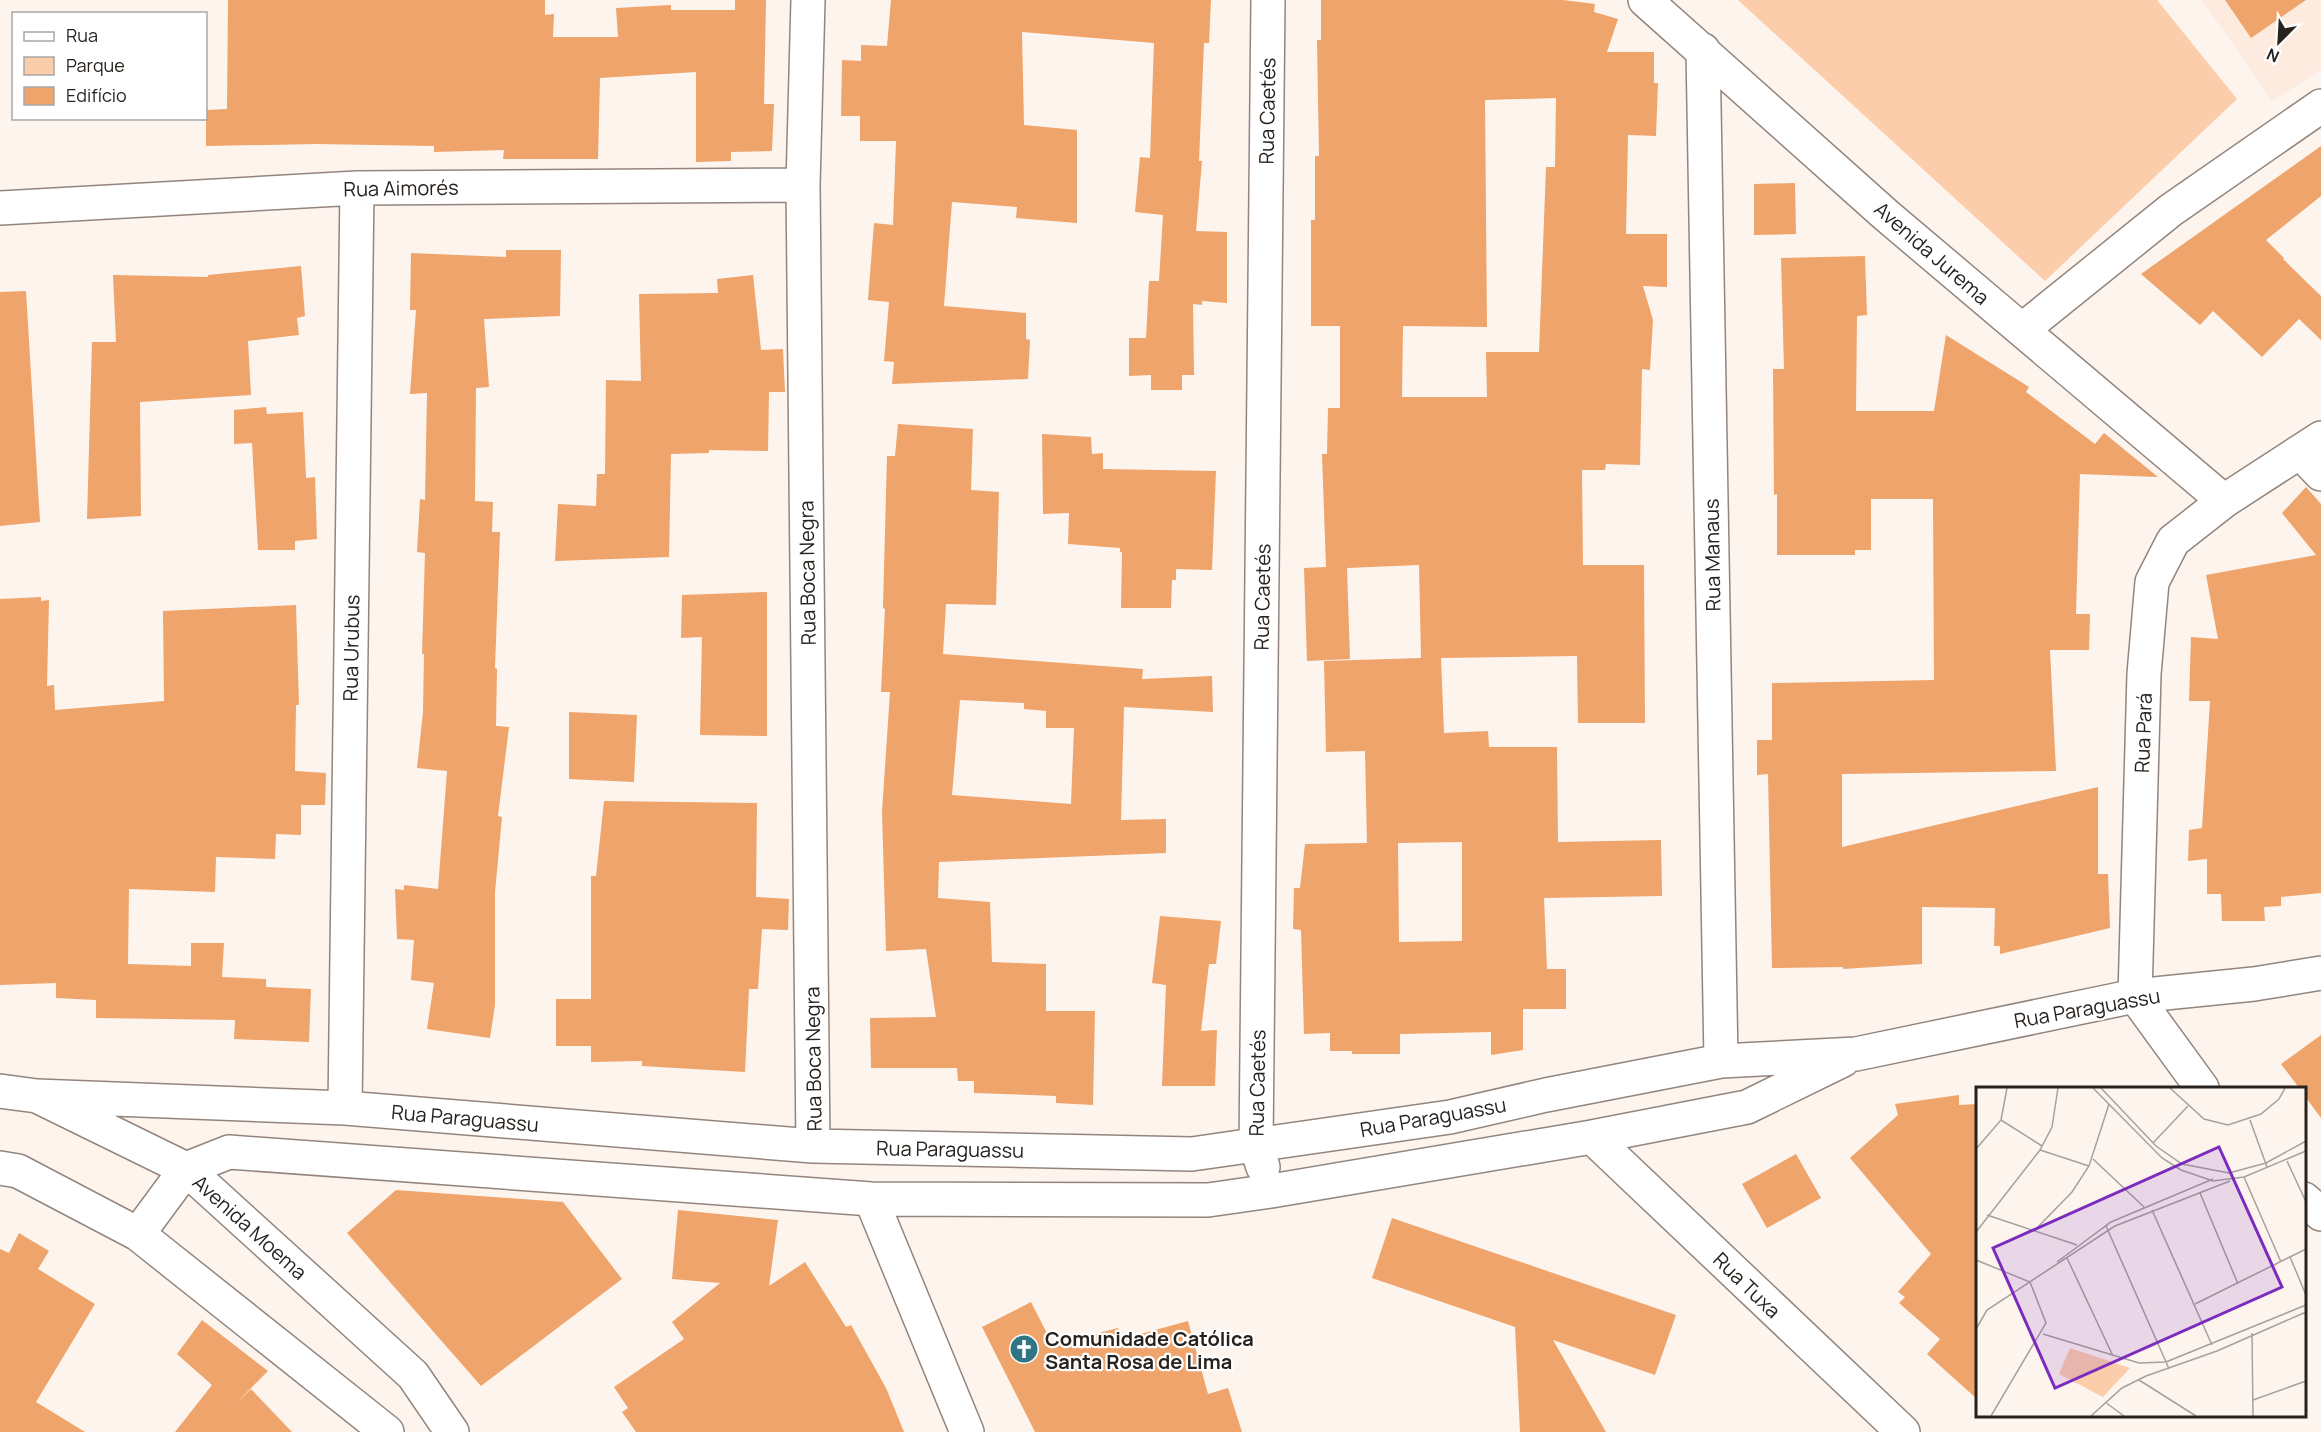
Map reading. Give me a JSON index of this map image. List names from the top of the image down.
{
  "streets": {
    "street": [
      "Rua Caetés",
      "Rua Aimorés",
      "Avenida Jurema",
      "Rua Manaus",
      "Rua Boca Negra",
      "Rua Urubus",
      "Rua Pará",
      "Rua Paraguassu",
      "Avenida Moema",
      "Rua Tuxa"
    ]
  },
  "crossings": [
    ["Rua Caetés", "Rua Paraguassu"],
    ["Rua Aimorés", "Rua Boca Negra"],
    ["Rua Aimorés", "Rua Urubus"],
    ["Avenida Jurema", "Rua Manaus"],
    ["Avenida Jurema", "Rua Pará"],
    ["Rua Manaus", "Rua Paraguassu"],
    ["Rua Boca Negra", "Rua Paraguassu"],
    ["Rua Urubus", "Rua Paraguassu"],
    ["Rua Pará", "Rua Paraguassu"],
    ["Rua Paraguassu", "Avenida Moema"],
    ["Rua Paraguassu", "Rua Tuxa"]
  ],
  "places": {
    "church": ["Comunidade Católica Santa Rosa de Lima"]
  },
  "legend": ["Rua", "Parque", "Edifício"],
  "north": "bottom left"
}
